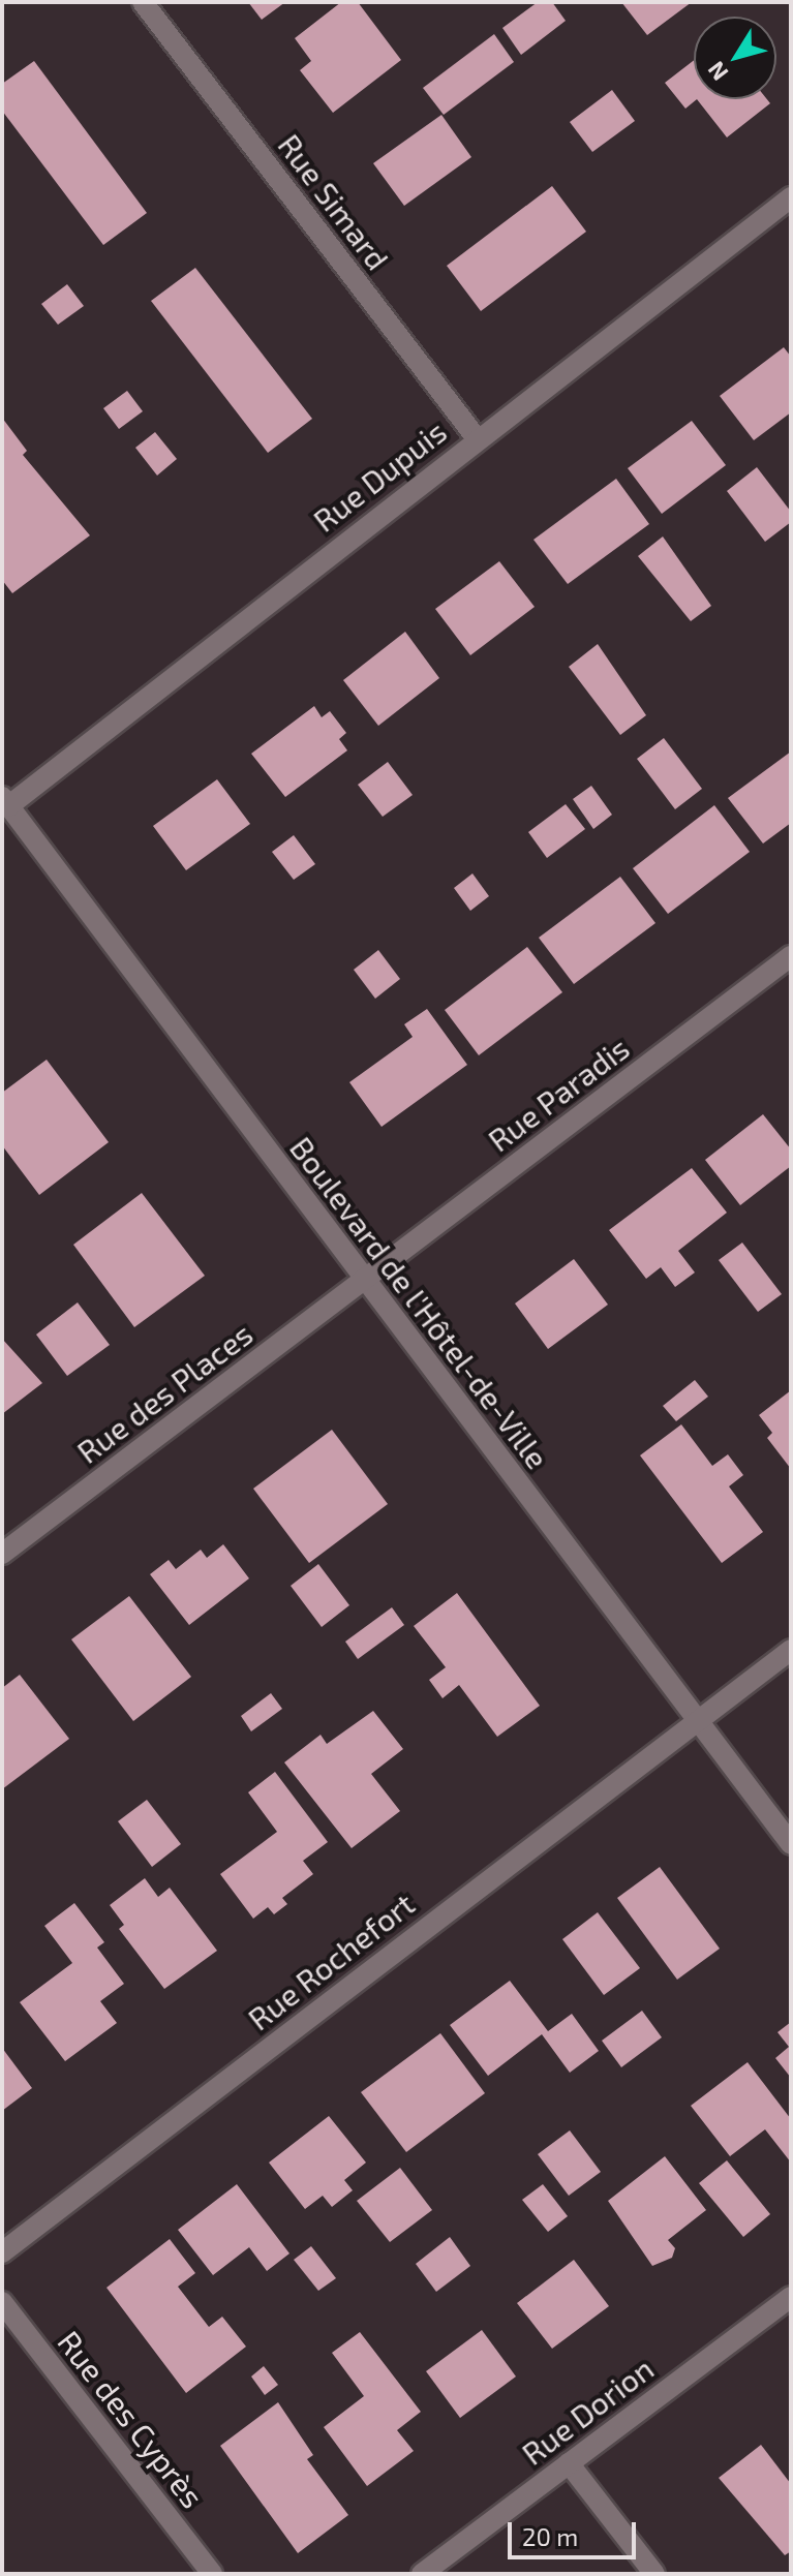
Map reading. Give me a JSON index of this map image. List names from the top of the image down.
{
  "streets": {
    "street": [
      "Rue Simard",
      "Rue Dupuis",
      "Rue Paradis",
      "Boulevard de l'Hôtel-de-Ville",
      "Rue des Places",
      "Rue Rochefort",
      "Rue Dorion",
      "Rue des Cyprès"
    ]
  },
  "crossings": [
    ["Rue Simard", "Rue Dupuis"],
    ["Rue Dupuis", "Boulevard de l'Hôtel-de-Ville"],
    ["Rue Paradis", "Boulevard de l'Hôtel-de-Ville"],
    ["Rue Paradis", "Rue des Places"],
    ["Boulevard de l'Hôtel-de-Ville", "Rue des Places"],
    ["Boulevard de l'Hôtel-de-Ville", "Rue Rochefort"]
  ],
  "scale_bar": "20 m",
  "north": "bottom left"
}
